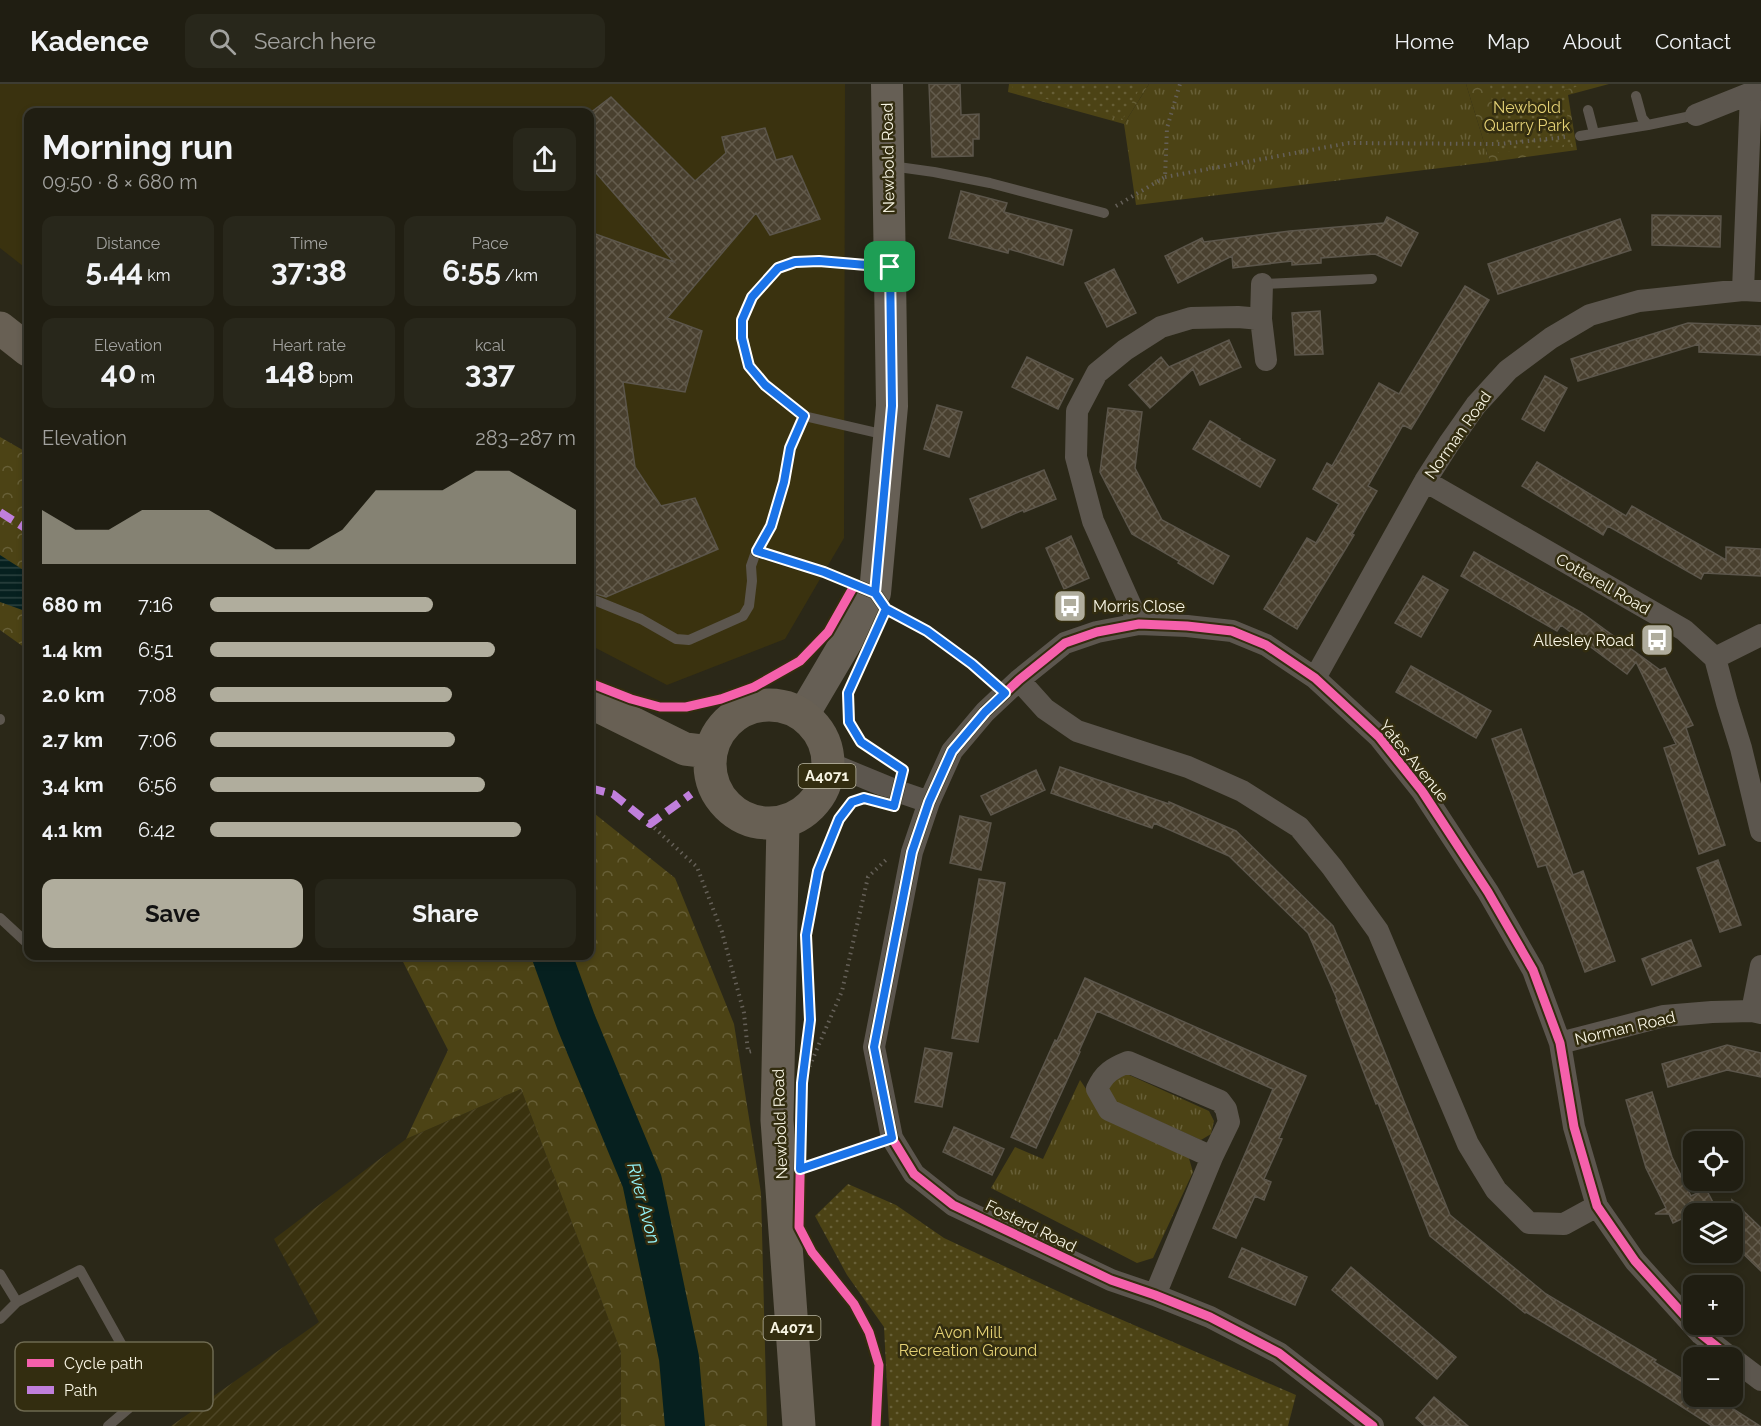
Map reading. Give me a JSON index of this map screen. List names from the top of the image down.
{
  "streets": {
    "highway": ["Newbold Road", "A4071"],
    "street": [
      "Norman Road",
      "Cotterell Road",
      "Yates Avenue",
      "Fosterd Road"
    ]
  },
  "crossings": [
    ["Newbold Road", "A4071"],
    ["Norman Road", "Cotterell Road"],
    ["Norman Road", "Yates Avenue"],
    ["Yates Avenue", "Fosterd Road"]
  ],
  "water": ["River Avon"],
  "parks": ["Newbold Quarry Park", "Avon Mill Recreation Ground"],
  "places": {
    "bus stop": ["Morris Close", "Allesley Road"]
  },
  "legend": ["Cycle path", "Path"],
  "page": {
    "header": "Kadence",
    "search": "Search here",
    "nav": [
      "Home",
      "Map",
      "About",
      "Contact"
    ],
    "heading": ["Morning run", "09:50 · 8 × 680 m"],
    "stats": [
      ["Distance", "5.44 km"],
      ["Time", "37:38"],
      ["Pace", "6:55 /km"],
      ["Elevation", "40 m"],
      ["Heart rate", "148 bpm"],
      ["kcal", "337"]
    ],
    "chart": ["Elevation", "283–287 m"],
    "list": [
      {
        "name": "680 m",
        "note": "7:16"
      },
      {
        "name": "1.4 km",
        "note": "6:51"
      },
      {
        "name": "2.0 km",
        "note": "7:08"
      },
      {
        "name": "2.7 km",
        "note": "7:06"
      },
      {
        "name": "3.4 km",
        "note": "6:56"
      },
      {
        "name": "4.1 km",
        "note": "6:42"
      }
    ],
    "buttons": ["Save", "Share"],
    "map_buttons": ["+", "−"]
  }
}
